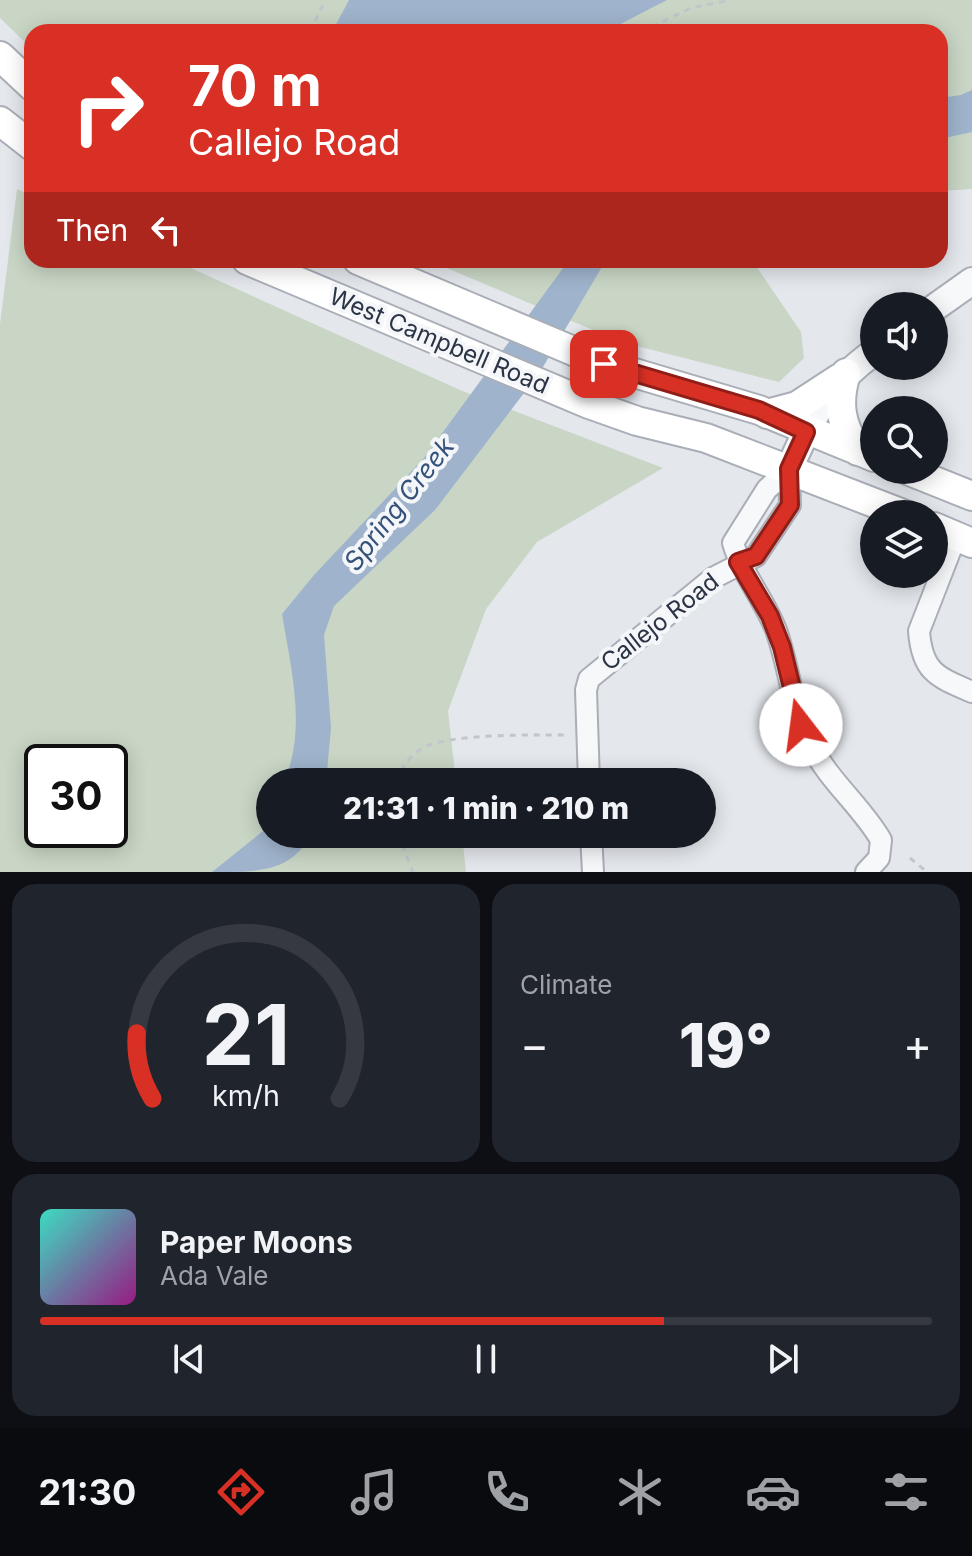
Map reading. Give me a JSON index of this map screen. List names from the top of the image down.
{
  "streets": {
    "main road": ["West Campbell Road"],
    "street": ["Callejo Road"]
  },
  "crossings": [
    ["West Campbell Road", "Callejo Road"]
  ],
  "water": ["Spring Creek"],
  "page": {
    "turn": ["70 m", "Callejo Road"],
    "then": "Then",
    "limit": "30",
    "trip": "21:31 · 1 min · 210 m",
    "tile": "Climate",
    "heat": ["−", "19°", "+"],
    "song": ["Paper Moons", "Ada Vale"],
    "tabs": "21:30",
    "gauge": ["21", "km/h"]
  }
}
